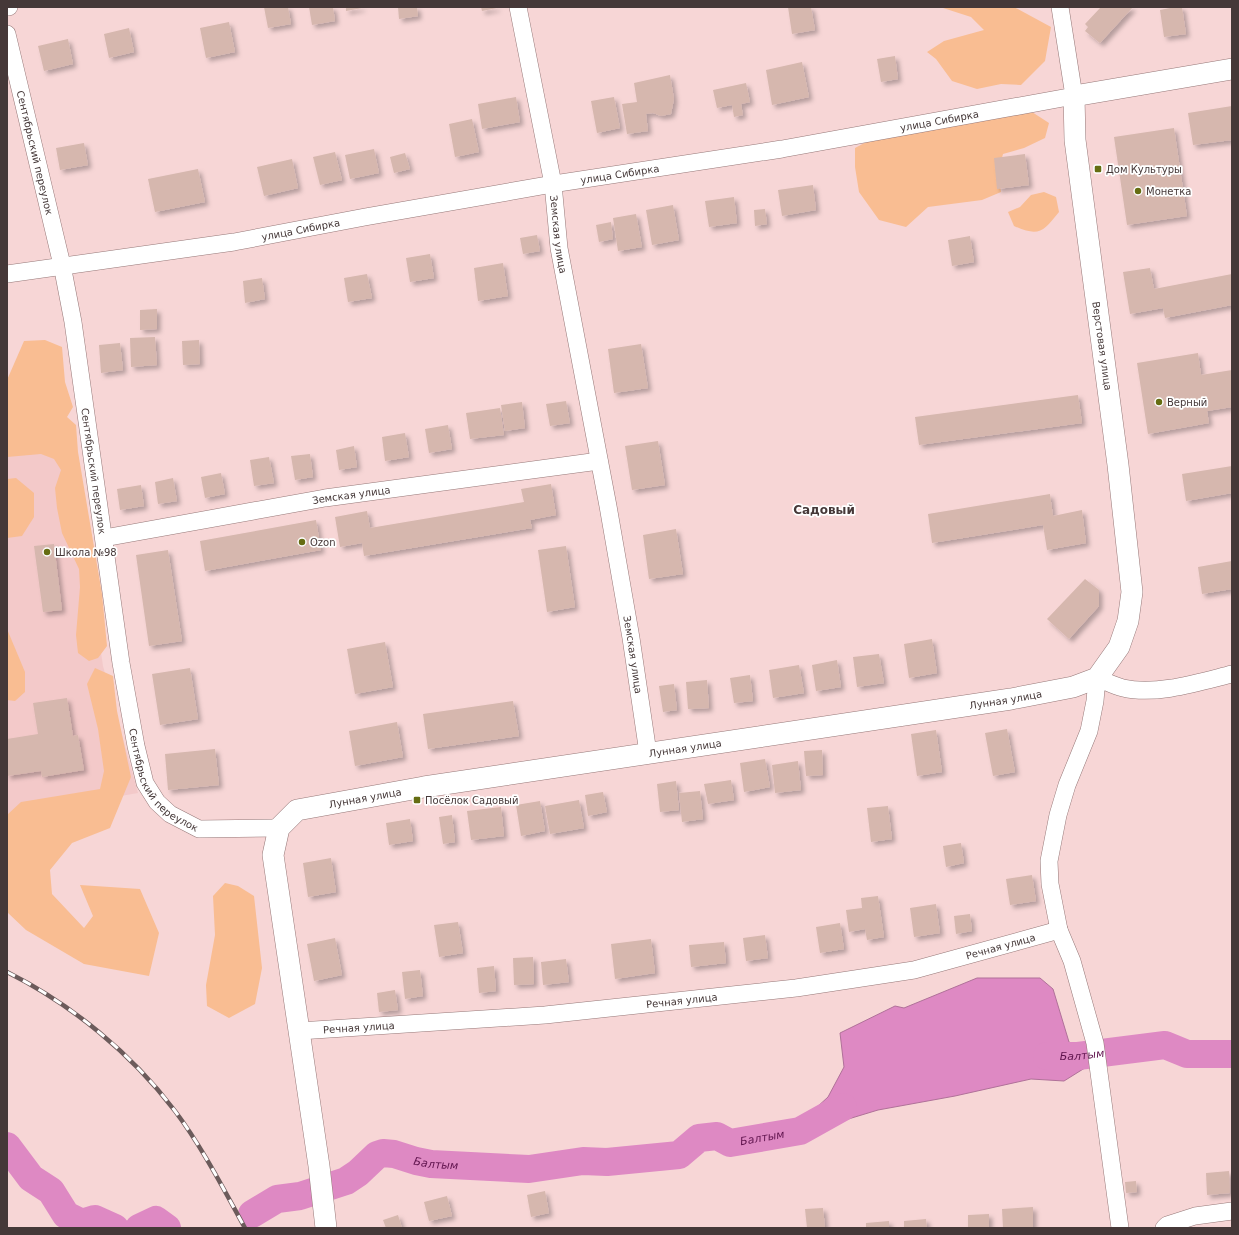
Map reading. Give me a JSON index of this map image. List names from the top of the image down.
{
  "streets": {
    "street": [
      "улица Сибирка",
      "Сентябрьский переулок",
      "Земская улица",
      "Верстовая улица",
      "Лунная улица",
      "Речная улица"
    ]
  },
  "crossings": [
    ["улица Сибирка", "Сентябрьский переулок"],
    ["улица Сибирка", "Земская улица"],
    ["улица Сибирка", "Верстовая улица"],
    ["Сентябрьский переулок", "Земская улица"],
    ["Сентябрьский переулок", "Лунная улица"],
    ["Земская улица", "Лунная улица"],
    ["Верстовая улица", "Лунная улица"]
  ],
  "districts": ["Садовый"],
  "water": ["Балтым"],
  "places": {
    "transit": ["Дом Культуры", "Посёлок Садовый"],
    "other": [
      "Монетка",
      "Верный",
      "Ozon",
      "Школа №98"
    ]
  }
}
